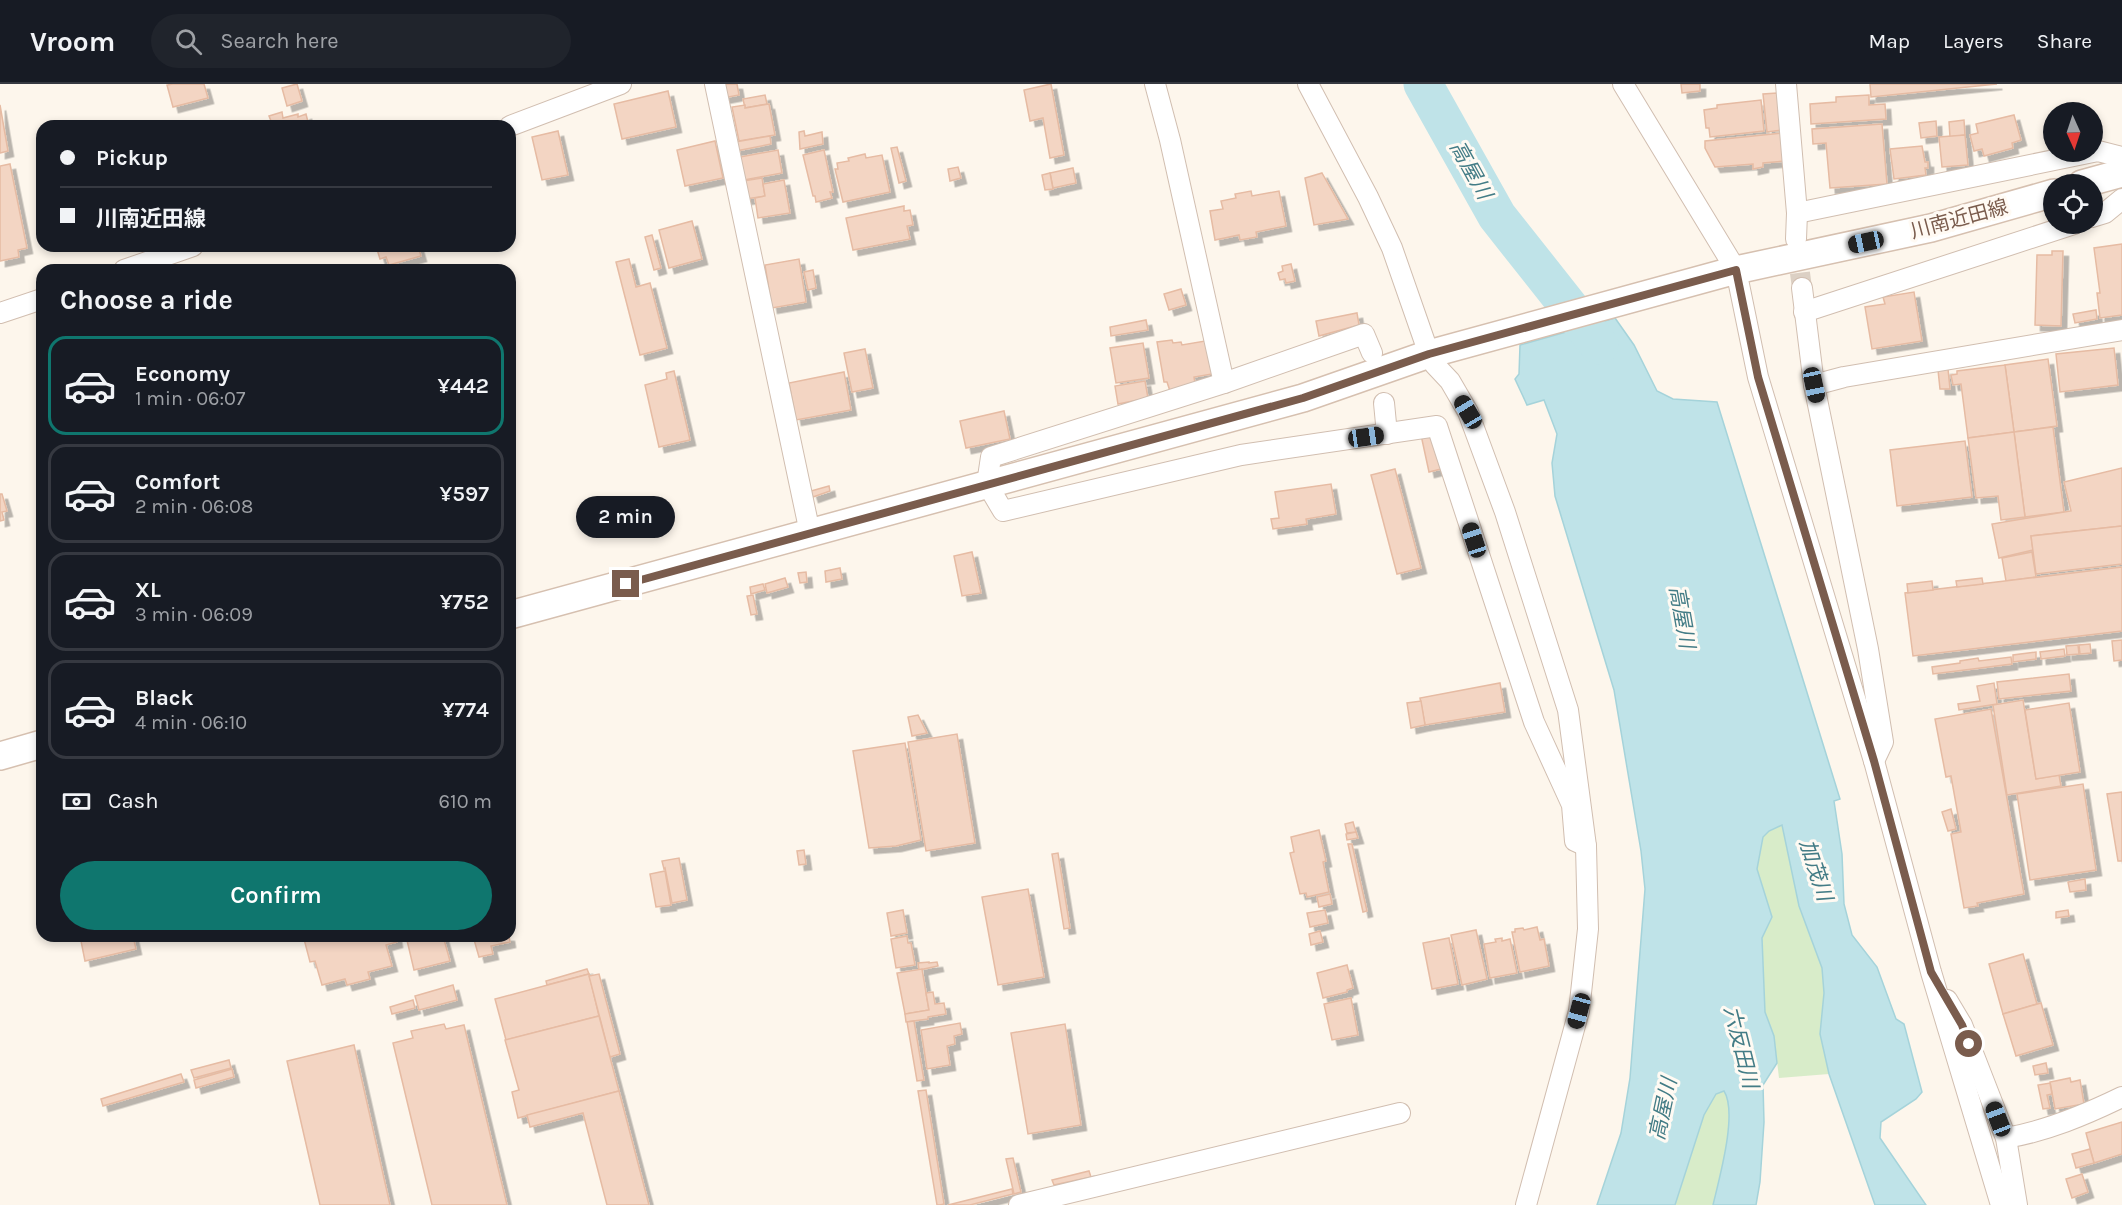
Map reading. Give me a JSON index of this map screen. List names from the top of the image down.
{
  "streets": {
    "main road": ["川南近田線"]
  },
  "water": ["高屋川", "加茂川", "六反田川"],
  "north": "bottom",
  "page": {
    "header": "Vroom",
    "search": "Search here",
    "nav": ["Map", "Layers", "Share"],
    "banner": ["Pickup", "川南近田線"],
    "heading": "Choose a ride",
    "list": [
      {
        "name": "Economy",
        "note": "1 min · 06:07",
        "value": "¥442"
      },
      {
        "name": "Comfort",
        "note": "2 min · 06:08",
        "value": "¥597"
      },
      {
        "name": "XL",
        "note": "3 min · 06:09",
        "value": "¥752"
      },
      {
        "name": "Black",
        "note": "4 min · 06:10",
        "value": "¥774"
      }
    ],
    "bubble": "2 min",
    "pay": ["Cash", "610 m"],
    "buttons": "Confirm"
  }
}
